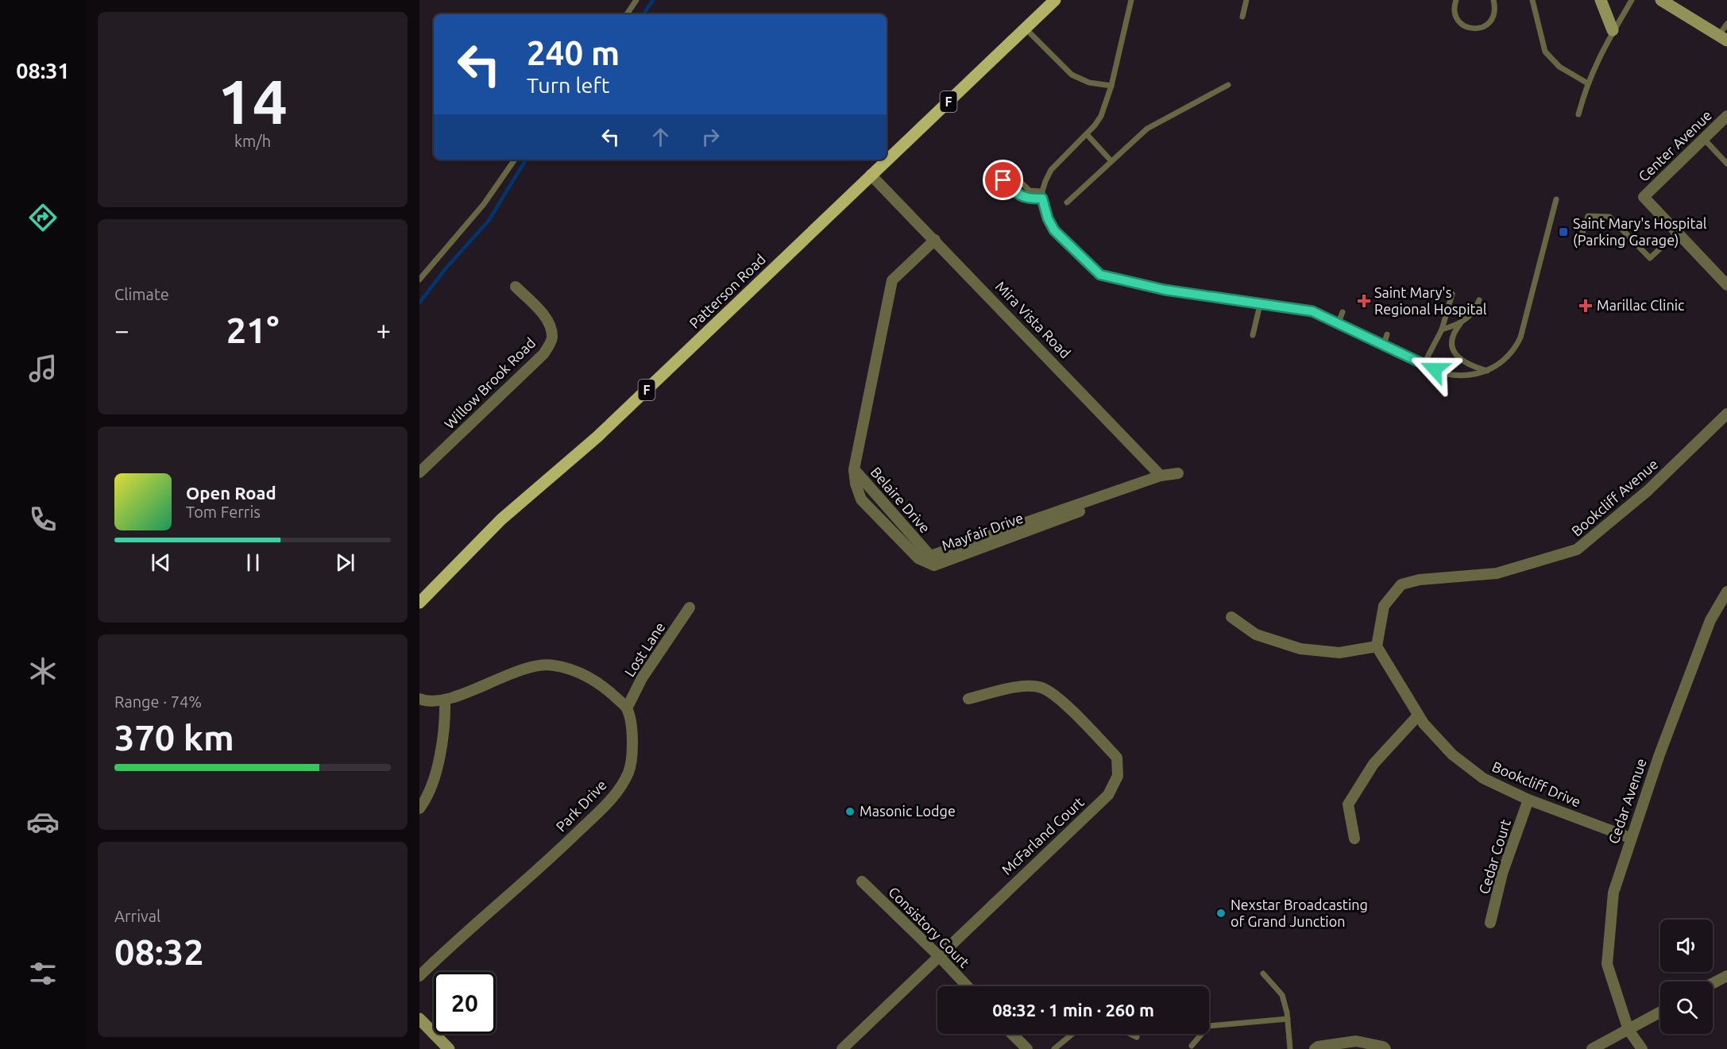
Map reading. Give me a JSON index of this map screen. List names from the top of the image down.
{
  "streets": {
    "main road": ["F", "Patterson Road"],
    "street": [
      "Center Avenue",
      "Mira Vista Road",
      "Willow Brook Road",
      "Bookcliff Avenue",
      "Belaire Drive",
      "Lost Lane",
      "Bookcliff Drive",
      "Cedar Avenue",
      "Park Drive",
      "McFarland Court",
      "Cedar Court",
      "Consistory Court"
    ]
  },
  "crossings": [
    ["Patterson Road", "Mira Vista Road"],
    ["Mira Vista Road", "Belaire Drive"],
    ["Bookcliff Avenue", "Bookcliff Drive"],
    ["Lost Lane", "Park Drive"],
    ["Bookcliff Drive", "Cedar Avenue"],
    ["Bookcliff Drive", "Cedar Court"],
    ["McFarland Court", "Consistory Court"]
  ],
  "places": {
    "transit": ["Saint Mary's Hospital (Parking Garage)"],
    "health": ["Saint Mary's Regional Hospital", "Marillac Clinic"],
    "other": ["Masonic Lodge", "Nexstar Broadcasting of Grand Junction"]
  },
  "page": {
    "tabs": "08:31",
    "tile": [
      ["14", "km/h"],
      "Climate",
      ["Range · 74%", "370 km"],
      ["Arrival", "08:32"]
    ],
    "turn": ["240 m", "Turn left"],
    "heat": ["−", "21°", "+"],
    "song": ["Open Road", "Tom Ferris"],
    "limit": "20",
    "trip": "08:32 · 1 min · 260 m"
  }
}
